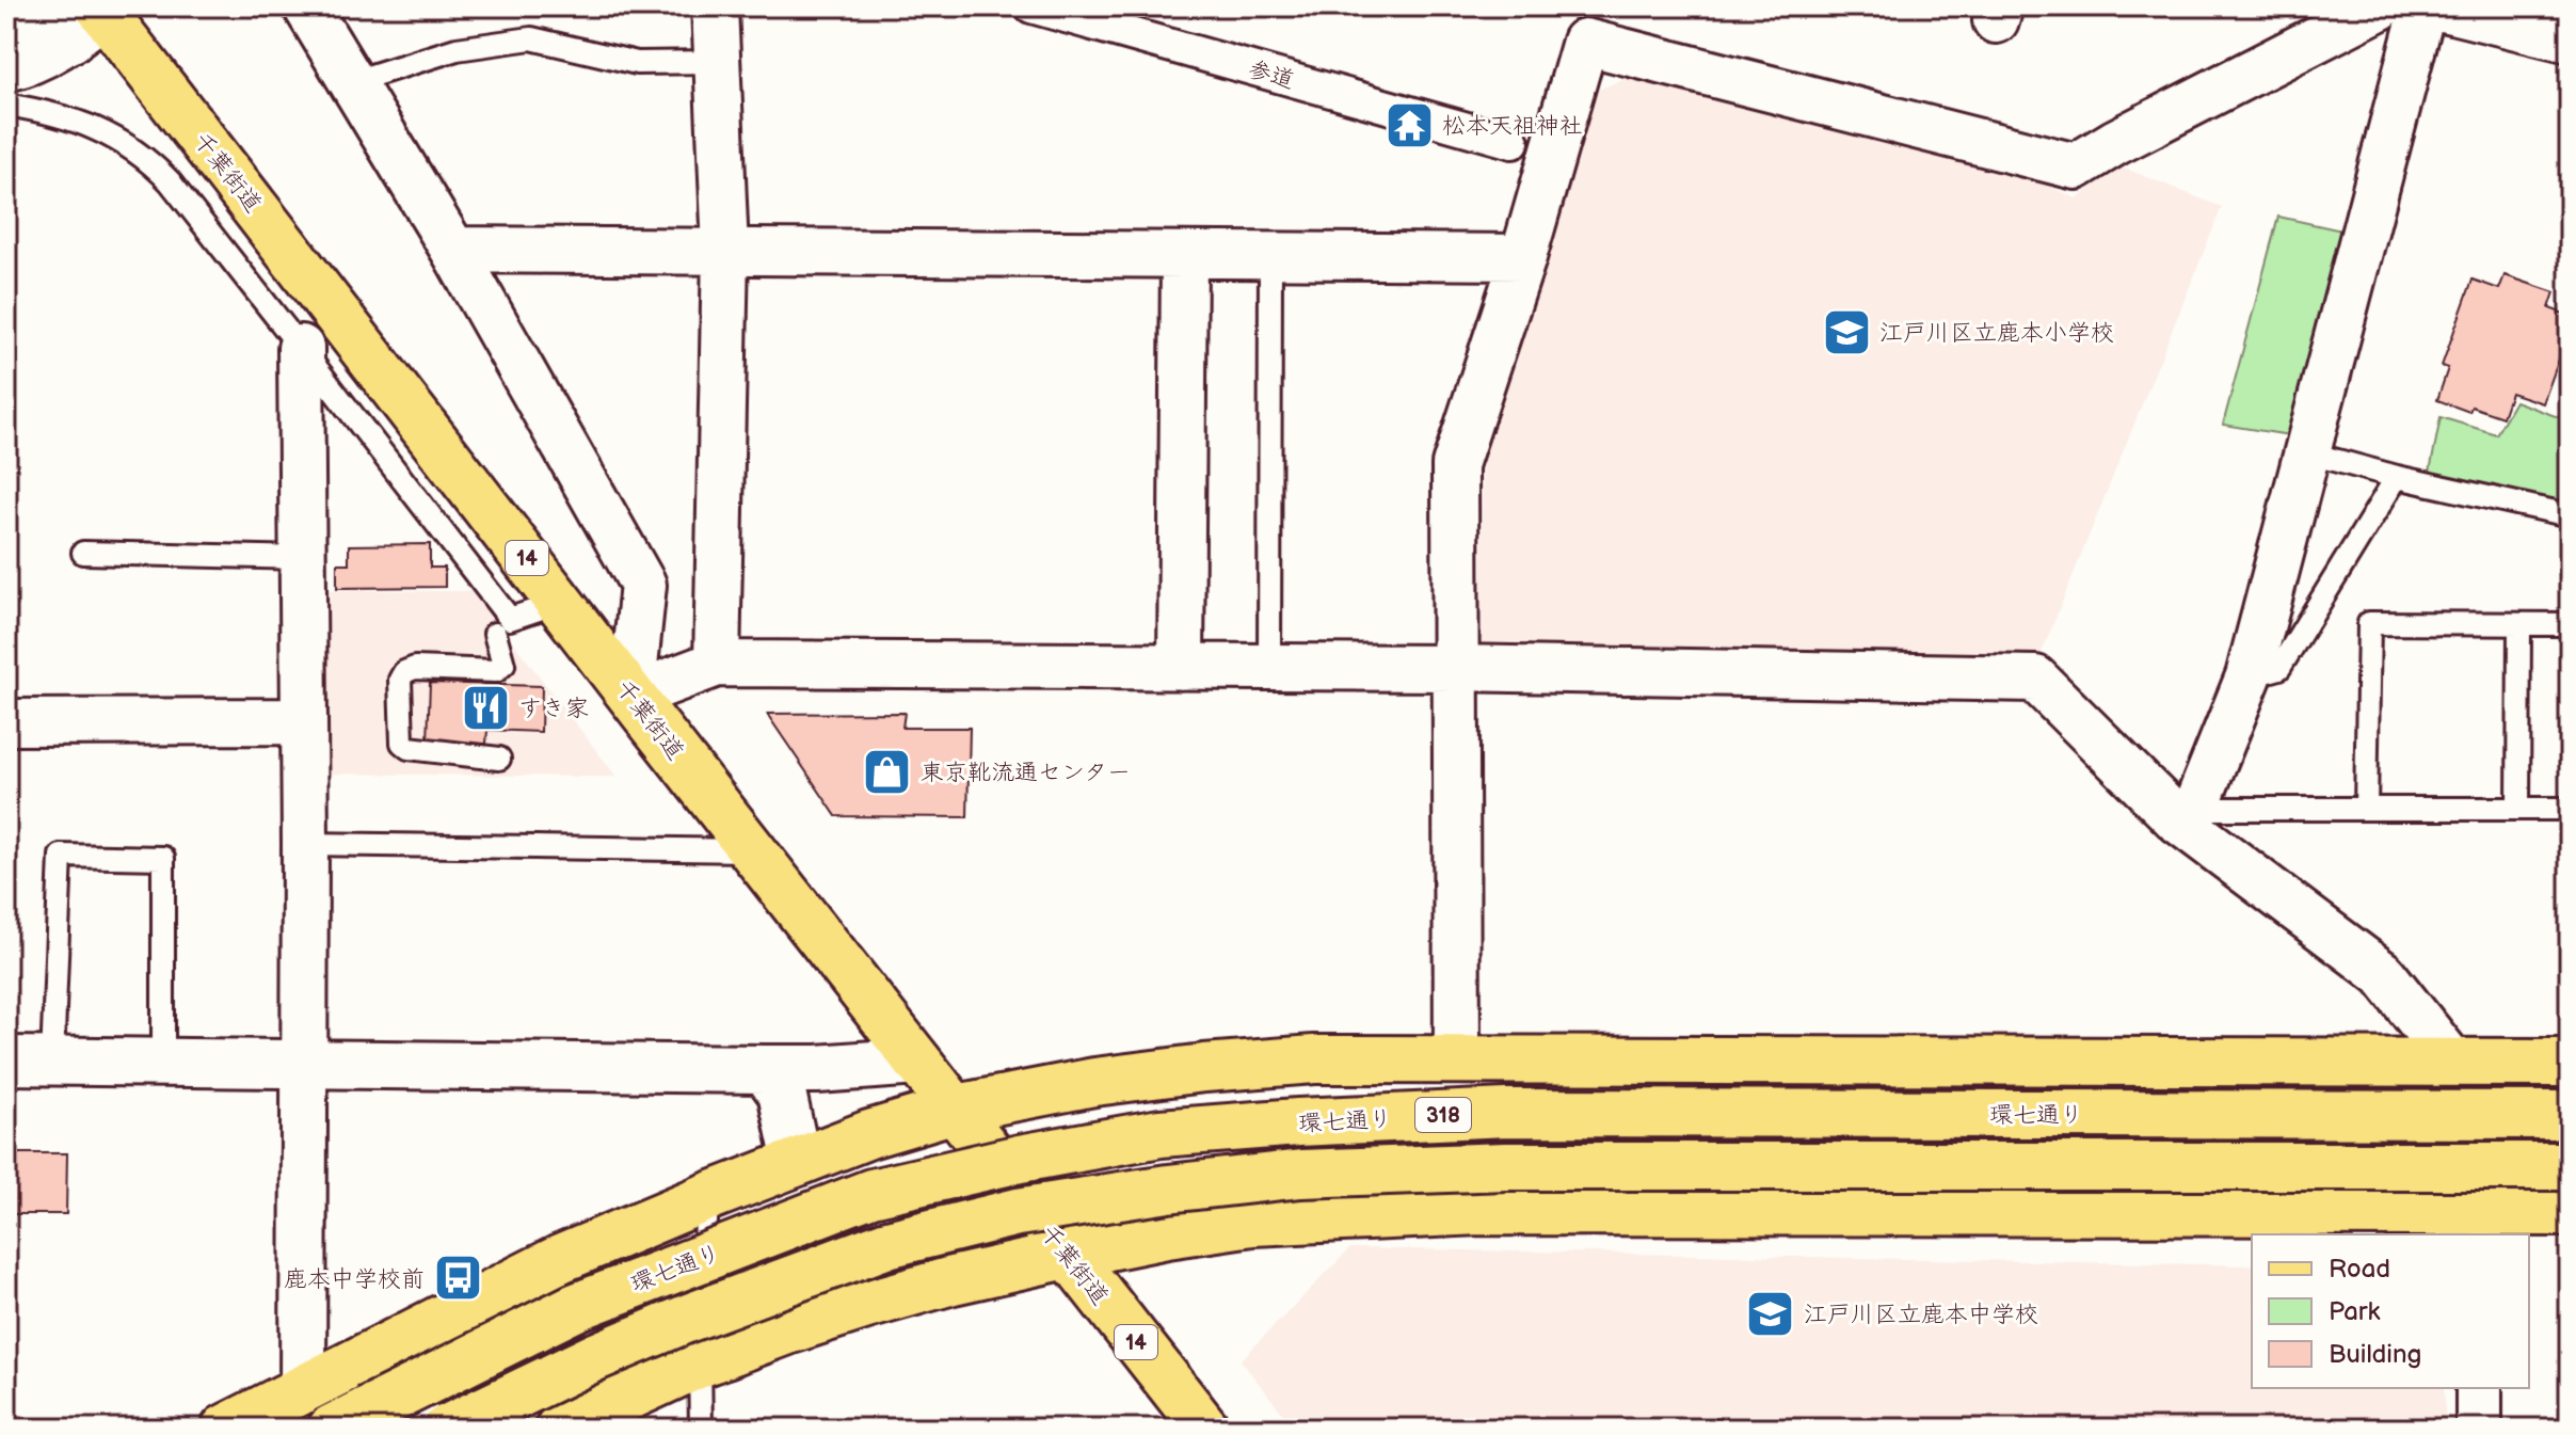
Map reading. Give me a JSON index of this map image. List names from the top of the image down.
{
  "streets": {
    "main road": [
      "千葉街道",
      "14",
      "環七通り",
      "318"
    ],
    "street": ["参道"]
  },
  "places": {
    "temple": ["松本天祖神社"],
    "school or university": ["江戸川区立鹿本小学校", "江戸川区立鹿本中学校"],
    "restaurant": ["すき家"],
    "shop": ["東京靴流通センター"],
    "bus stop": ["鹿本中学校前"]
  },
  "legend": ["Road", "Park", "Building"]
}
